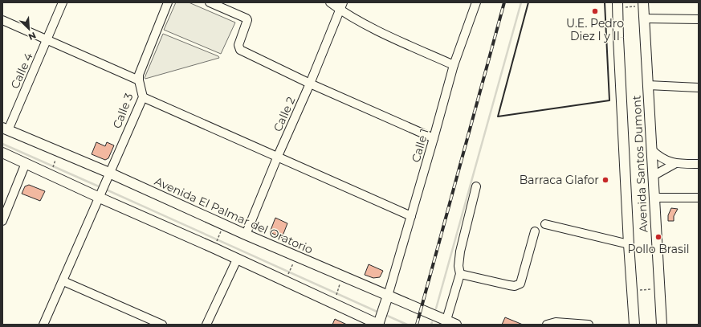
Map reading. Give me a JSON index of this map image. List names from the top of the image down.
{
  "streets": {
    "main road": ["Avenida Santos Dumont", "Avenida El Palmar del Oratorio"],
    "street": [
      "Calle 4",
      "Calle 3",
      "Calle 2",
      "Calle 1"
    ]
  },
  "crossings": [
    ["Calle 4", "Avenida El Palmar del Oratorio"],
    ["Calle 3", "Avenida El Palmar del Oratorio"],
    ["Calle 2", "Avenida El Palmar del Oratorio"],
    ["Calle 1", "Avenida El Palmar del Oratorio"]
  ],
  "places": ["U.E. Pedro Diez I y II", "Barraca Glafor", "Pollo Brasil"],
  "north": "bottom right"
}
